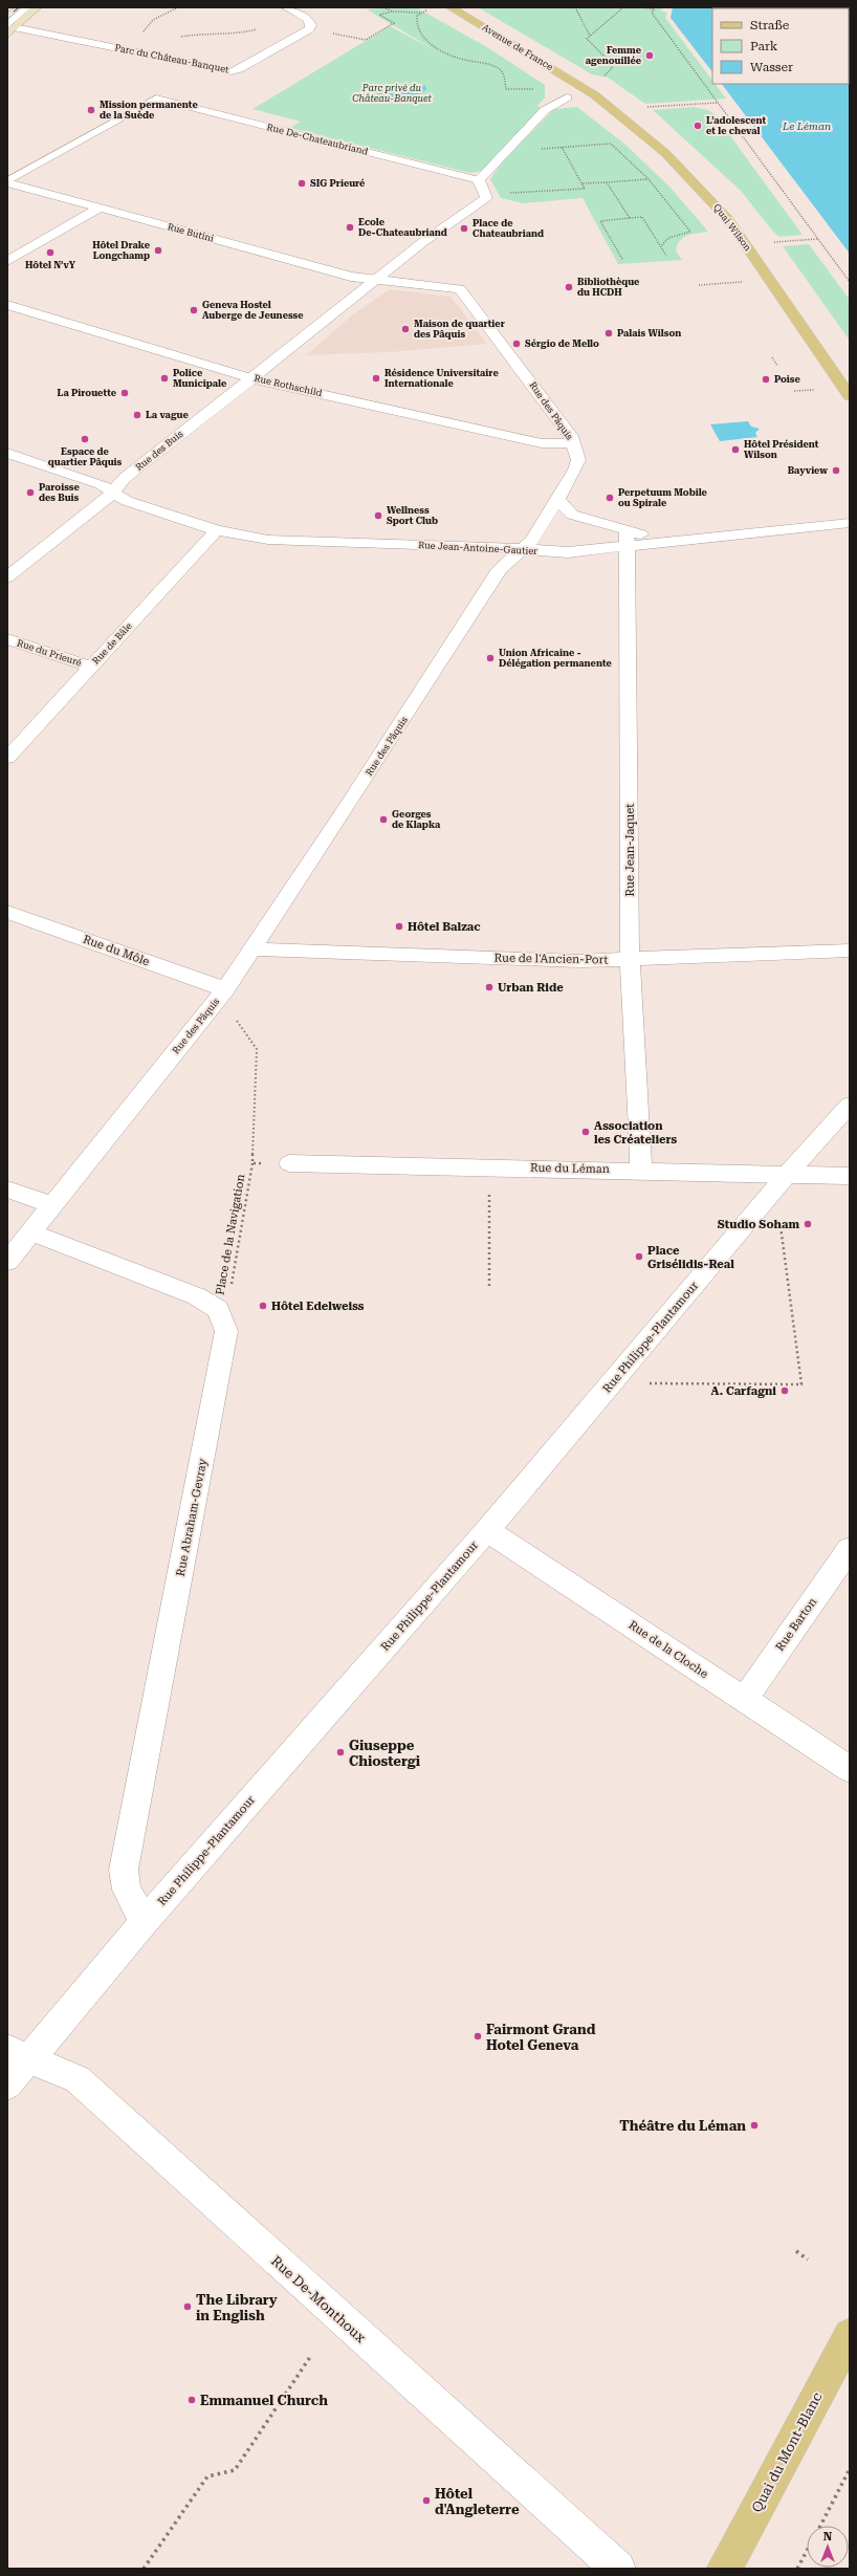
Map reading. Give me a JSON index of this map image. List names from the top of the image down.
{
  "streets": {
    "main road": ["Avenue de France", "Quai Wilson", "Quai du Mont-Blanc"],
    "street": [
      "Parc du Château-Banquet",
      "Rue Butini",
      "Rue Rothschild",
      "Rue des Pâquis",
      "Rue des Buis",
      "Rue Jean-Antoine-Gautier",
      "Rue de Bâle",
      "Rue du Prieuré",
      "Rue Jean-Jaquet",
      "Rue du Môle",
      "Rue de l'Ancien-Port",
      "Rue du Léman",
      "Rue Philippe-Plantamour",
      "Rue Abraham-Gevray",
      "Rue Barton",
      "Rue de la Cloche",
      "Rue De-Monthoux"
    ],
    "lane": ["Rue De-Chateaubriand"],
    "path": ["Place de la Navigation"]
  },
  "crossings": [
    ["Avenue de France", "Quai Wilson"],
    ["Rue De-Chateaubriand", "Rue Butini"],
    ["Rue Butini", "Rue des Pâquis"],
    ["Rue Butini", "Rue des Buis"],
    ["Rue Rothschild", "Rue des Pâquis"],
    ["Rue Rothschild", "Rue des Buis"],
    ["Rue des Pâquis", "Rue des Buis"],
    ["Rue des Pâquis", "Rue Jean-Antoine-Gautier"],
    ["Rue des Pâquis", "Rue du Môle"],
    ["Rue des Pâquis", "Rue de l'Ancien-Port"],
    ["Rue des Buis", "Rue Jean-Antoine-Gautier"],
    ["Rue Jean-Antoine-Gautier", "Rue de Bâle"],
    ["Rue Jean-Antoine-Gautier", "Rue Jean-Jaquet"],
    ["Rue de Bâle", "Rue du Prieuré"],
    ["Rue Jean-Jaquet", "Rue de l'Ancien-Port"],
    ["Rue Jean-Jaquet", "Rue du Léman"],
    ["Rue du Léman", "Place de la Navigation"],
    ["Rue du Léman", "Rue Philippe-Plantamour"],
    ["Place de la Navigation", "Rue Abraham-Gevray"],
    ["Rue Philippe-Plantamour", "Rue Abraham-Gevray"],
    ["Rue Philippe-Plantamour", "Rue de la Cloche"],
    ["Rue Philippe-Plantamour", "Rue De-Monthoux"],
    ["Rue Barton", "Rue de la Cloche"]
  ],
  "water": ["Le Léman"],
  "parks": ["Parc privé du Château-Banquet"],
  "places": [
    "Femme agenouillée",
    "Mission permanente de la Suède",
    "L’adolescent et le cheval",
    "SIG Prieuré",
    "Ecole De-Chateaubriand",
    "Place de Chateaubriand",
    "Hôtel Drake Longchamp",
    "Hôtel N’vY",
    "Bibliothèque du HCDH",
    "Geneva Hostel Auberge de Jeunesse",
    "Maison de quartier des Pâquis",
    "Palais Wilson",
    "Sérgio de Mello",
    "Police Municipale",
    "Résidence Universitaire Internationale",
    "Poise",
    "La Pirouette",
    "La vague",
    "Espace de quartier Pâquis",
    "Hôtel Président Wilson",
    "Bayview",
    "Paroisse des Buis",
    "Perpetuum Mobile ou Spirale",
    "Wellness Sport Club",
    "Union Africaine - Délégation permanente",
    "Georges de Klapka",
    "Hôtel Balzac",
    "Urban Ride",
    "Association les Créateliers",
    "Studio Soham",
    "Place Grisélidis-Real",
    "Hôtel Edelweiss",
    "A. Carfagni",
    "Giuseppe Chiostergi",
    "Fairmont Grand Hotel Geneva",
    "Théâtre du Léman",
    "The Library in English",
    "Emmanuel Church",
    "Hôtel d'Angleterre"
  ],
  "legend": ["Straße", "Park", "Wasser"],
  "north": "top"
}
